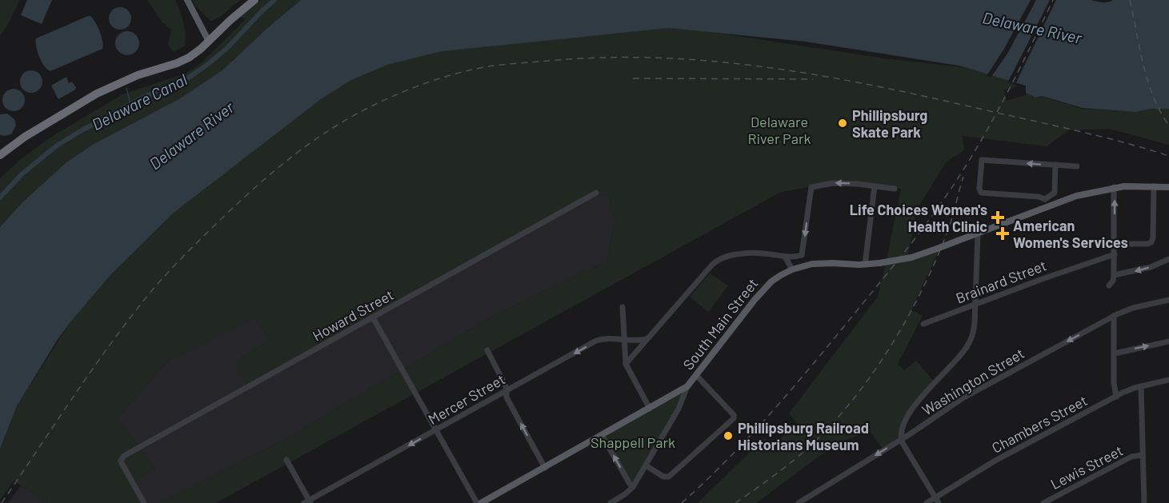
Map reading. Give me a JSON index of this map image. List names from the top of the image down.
{
  "streets": {
    "main road": ["South Main Street"],
    "street": [
      "Brainard Street",
      "Howard Street",
      "Washington Street",
      "Mercer Street",
      "Chambers Street",
      "Lewis Street"
    ]
  },
  "one_way": ["Washington Street", "Mercer Street"],
  "water": ["Delaware River", "Delaware Canal"],
  "parks": ["Delaware River Park", "Shappell Park"],
  "places": {
    "other": ["Phillipsburg Skate Park", "Phillipsburg Railroad Historians Museum"],
    "health": ["Life Choices Women's Health Clinic", "American Women's Services"]
  }
}
